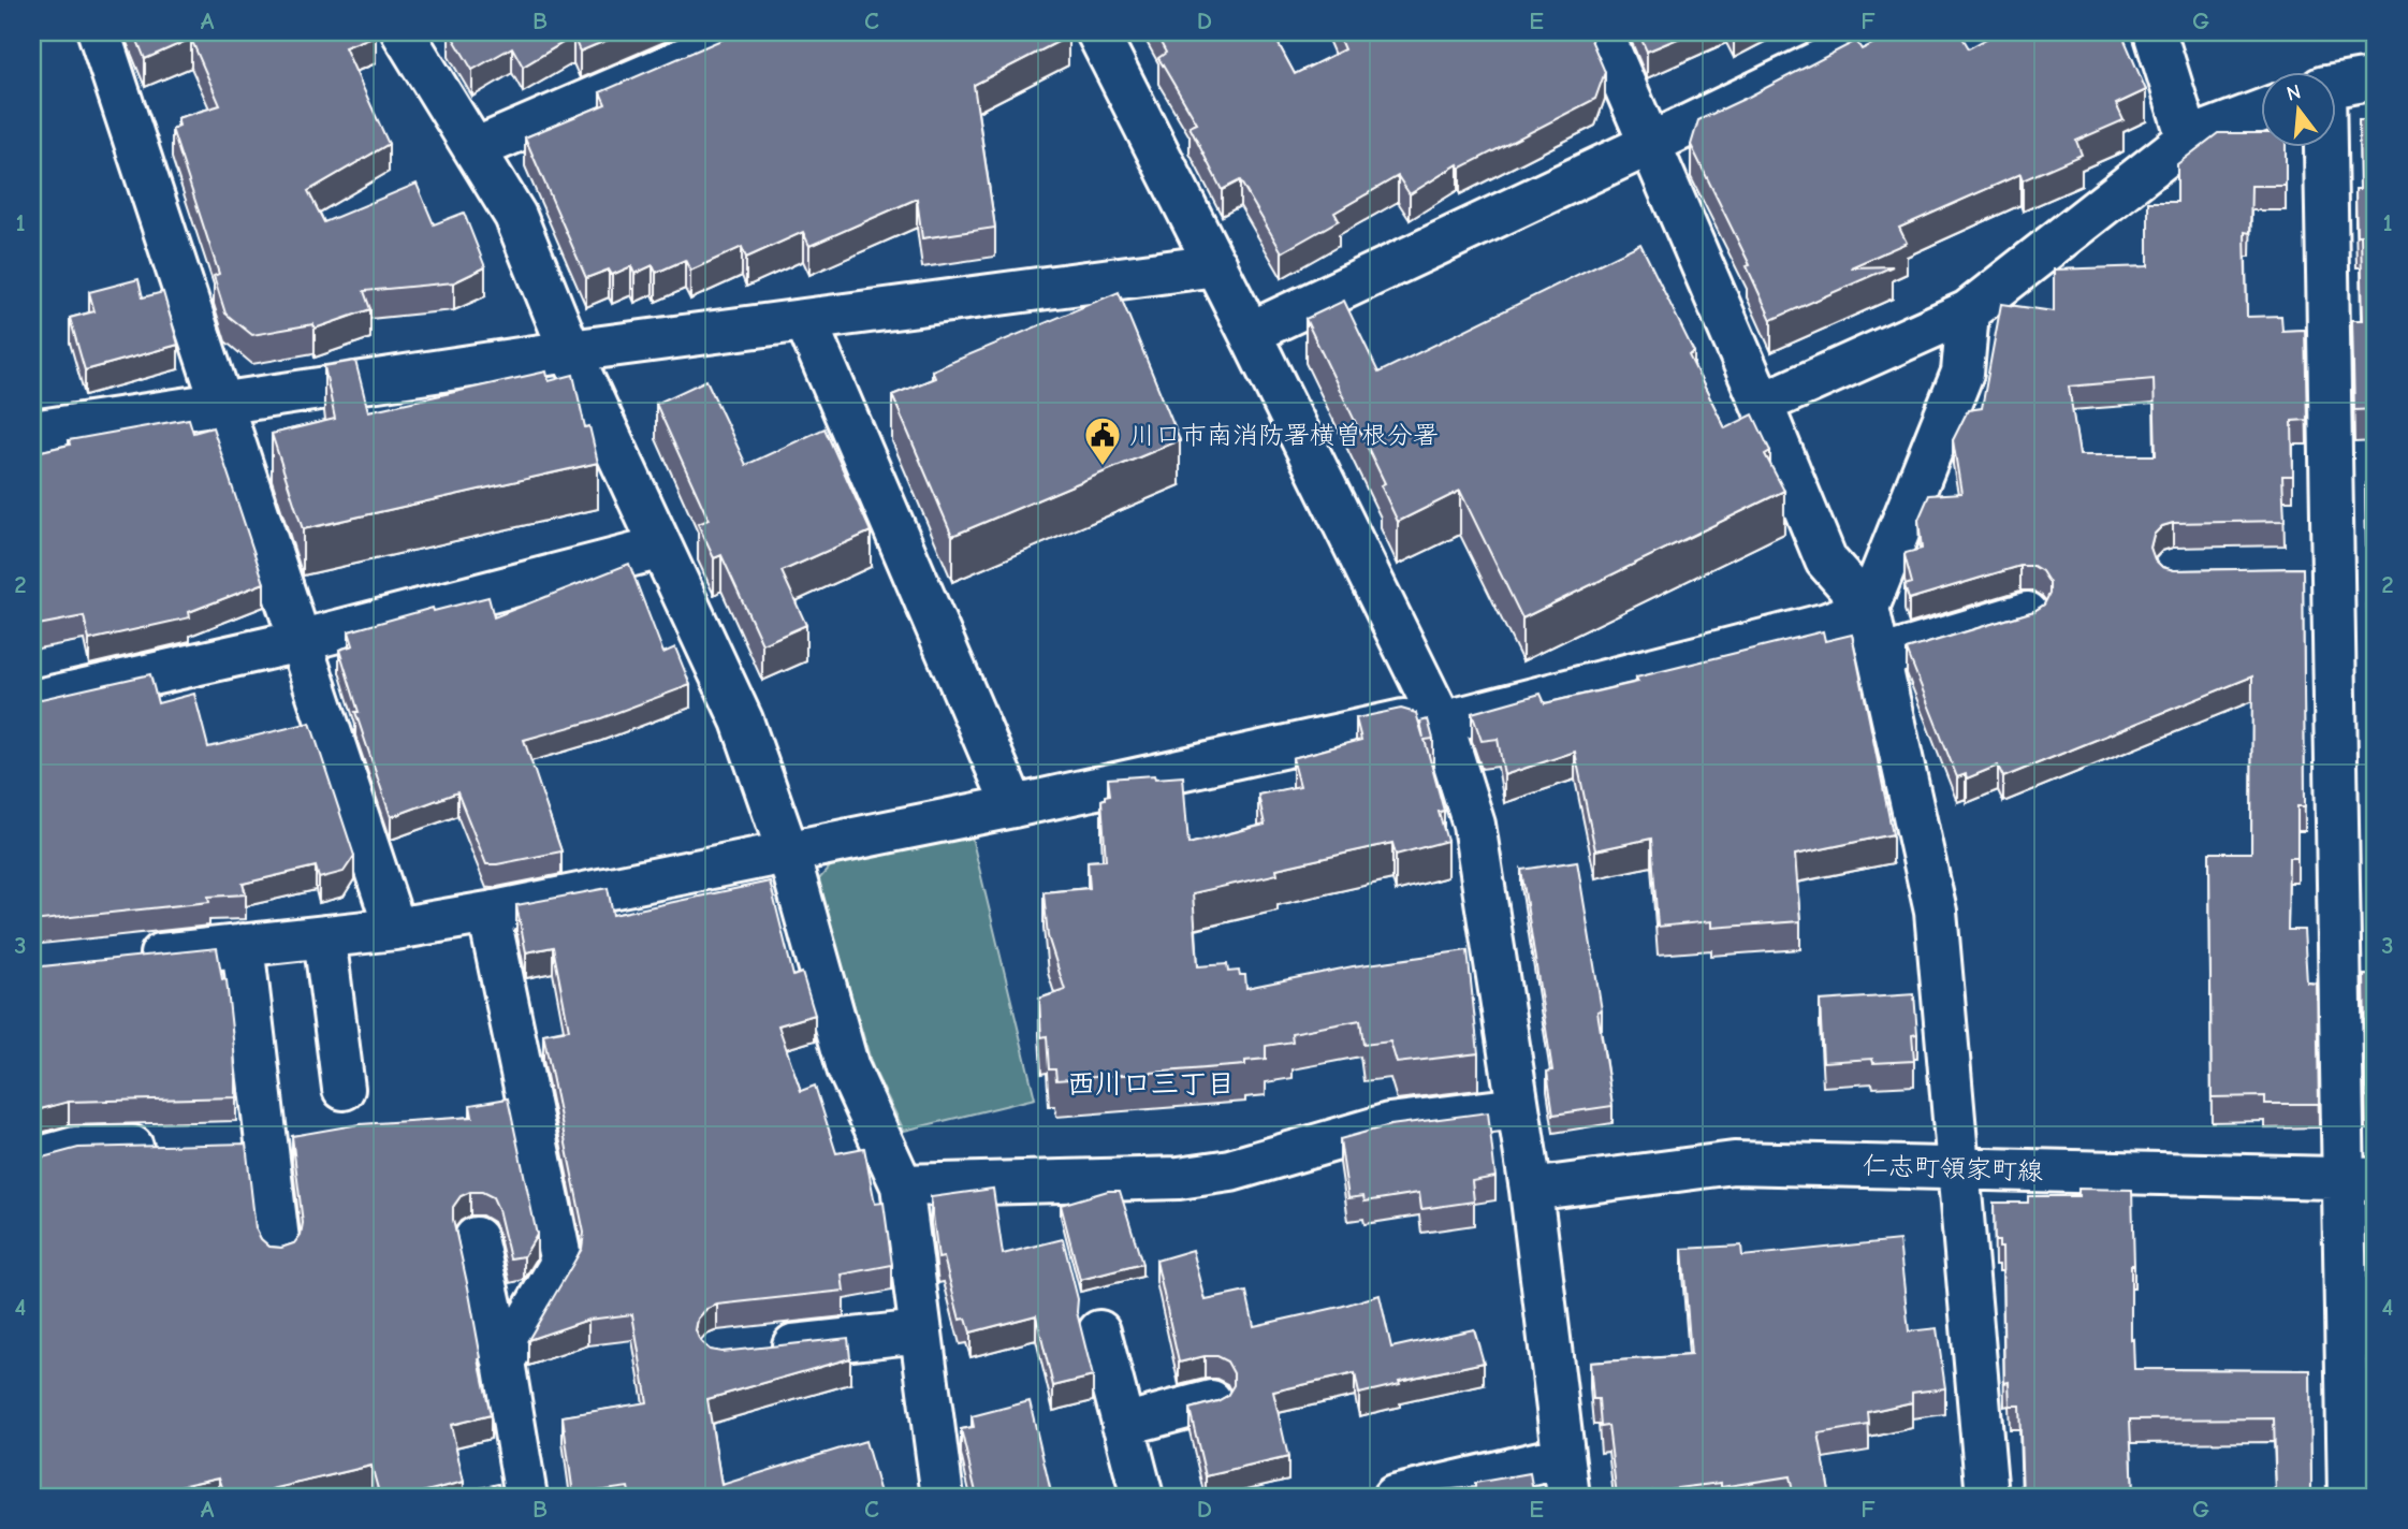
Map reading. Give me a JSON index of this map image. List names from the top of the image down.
{
  "streets": {
    "street": ["仁志町領家町線"]
  },
  "districts": ["西川口三丁目"],
  "places": {
    "public building": ["川口市南消防署横曽根分署"]
  },
  "north": "top",
  "grid": {
    "columns": [
      "A",
      "B",
      "C",
      "D",
      "E",
      "F",
      "G"
    ],
    "rows": [
      "1",
      "2",
      "3",
      "4"
    ]
  }
}
